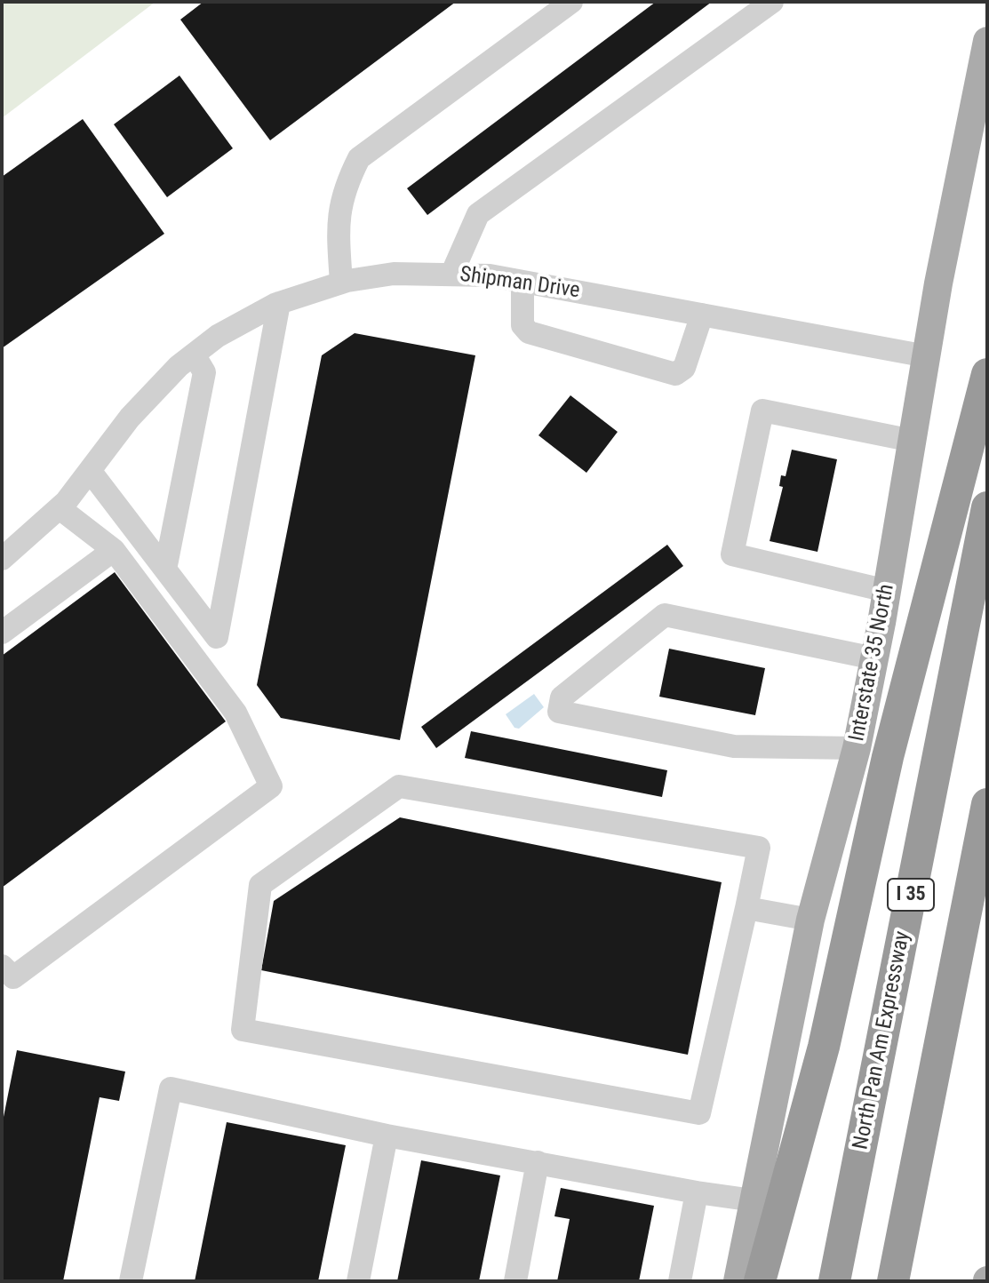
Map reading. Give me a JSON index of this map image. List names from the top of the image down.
{
  "streets": {
    "highway": ["I 35", "North Pan Am Expressway"],
    "main road": ["Interstate 35 North"],
    "street": ["Shipman Drive"]
  },
  "crossings": [
    ["Shipman Drive", "Interstate 35 North"]
  ]
}
